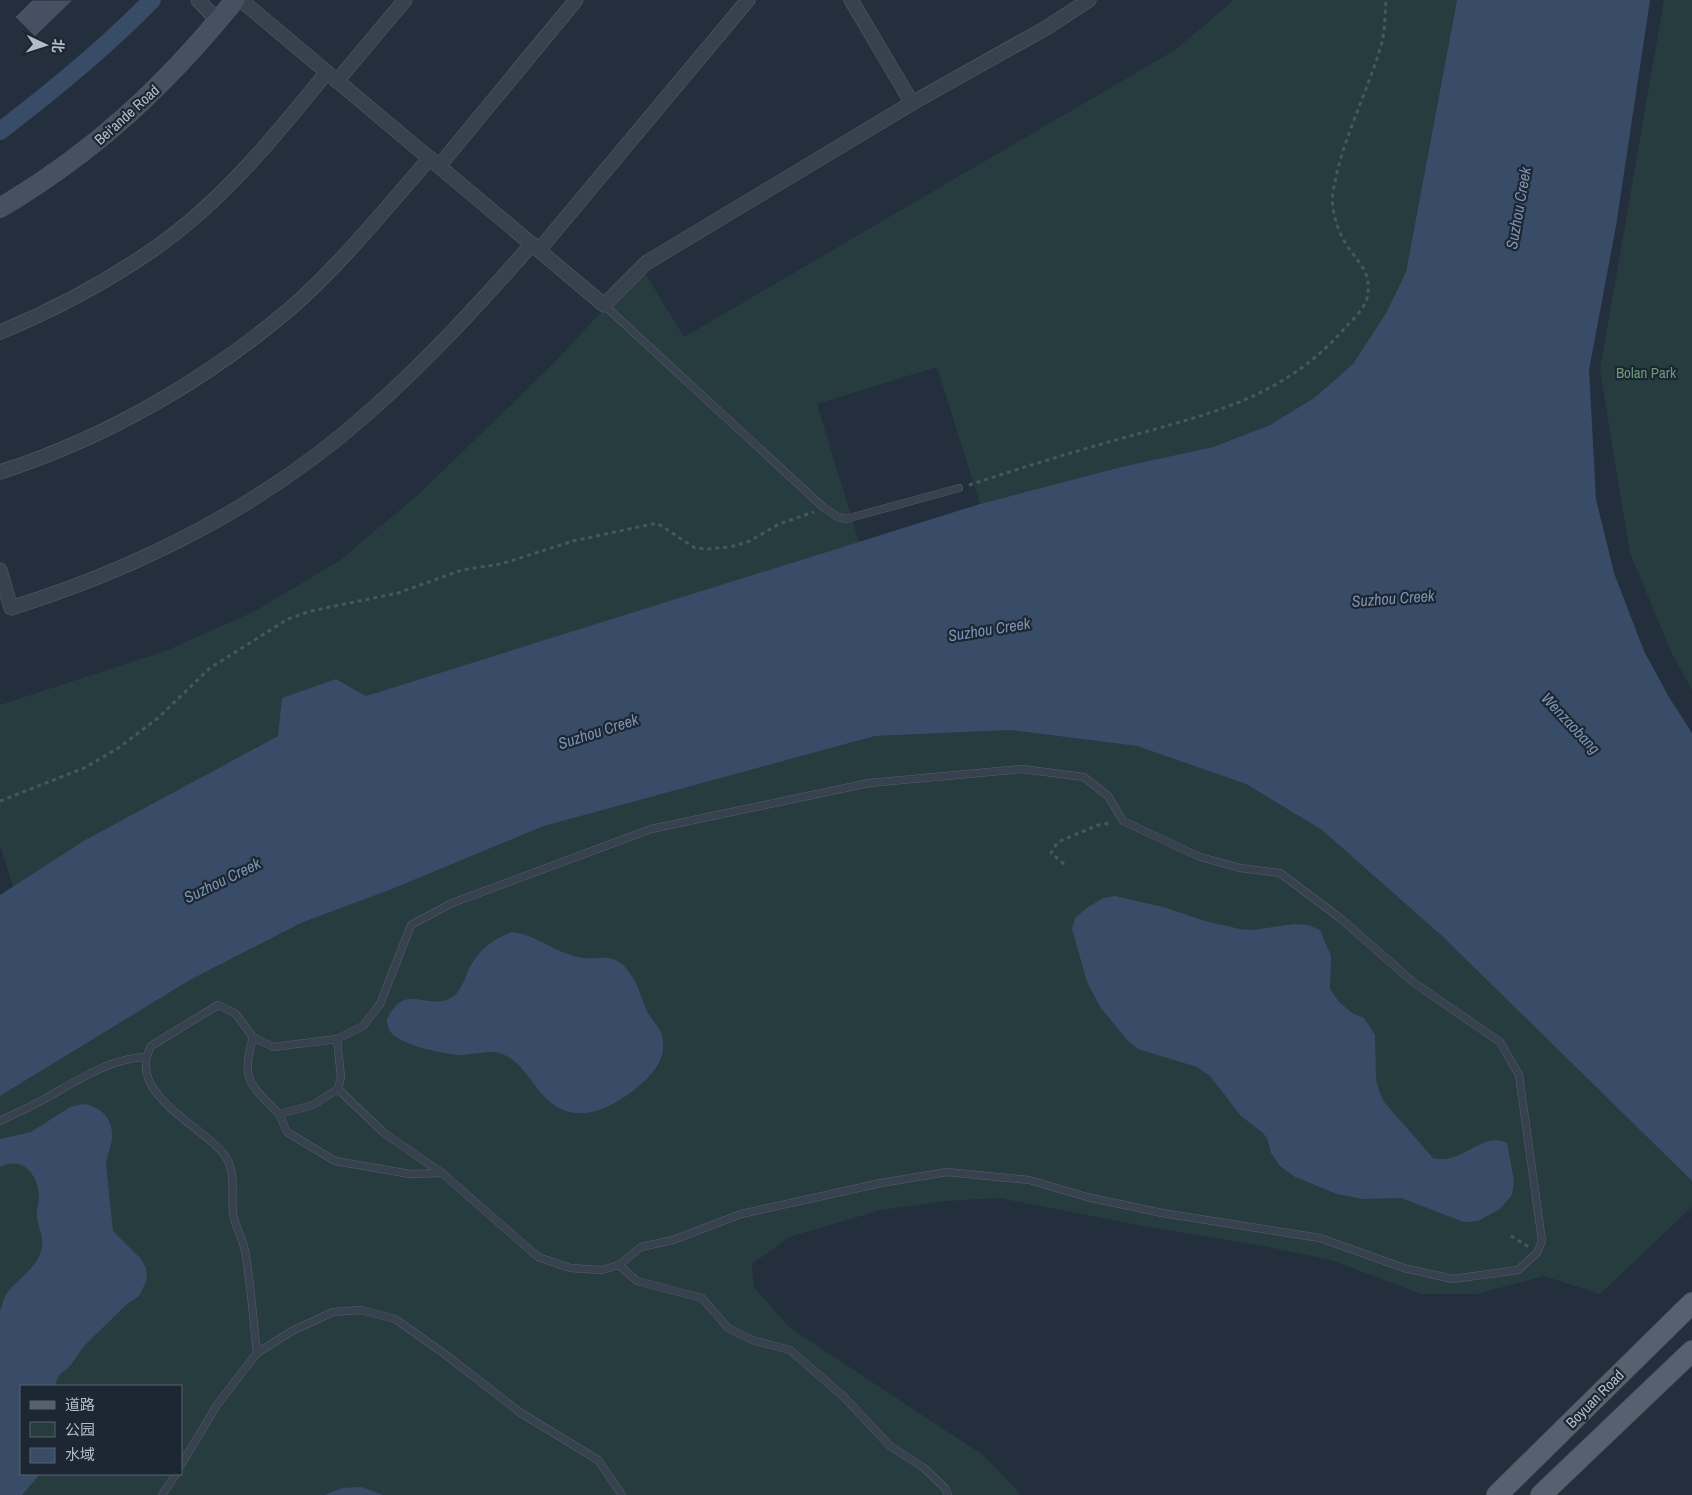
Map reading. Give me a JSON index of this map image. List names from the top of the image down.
{
  "streets": {
    "main road": ["Boyuan Road"],
    "street": ["Bei'ande Road"]
  },
  "water": ["Suzhou Creek", "Wenzaobang"],
  "parks": ["Bolan Park"],
  "legend": ["道路", "公园", "水域"],
  "north": "right"
}
